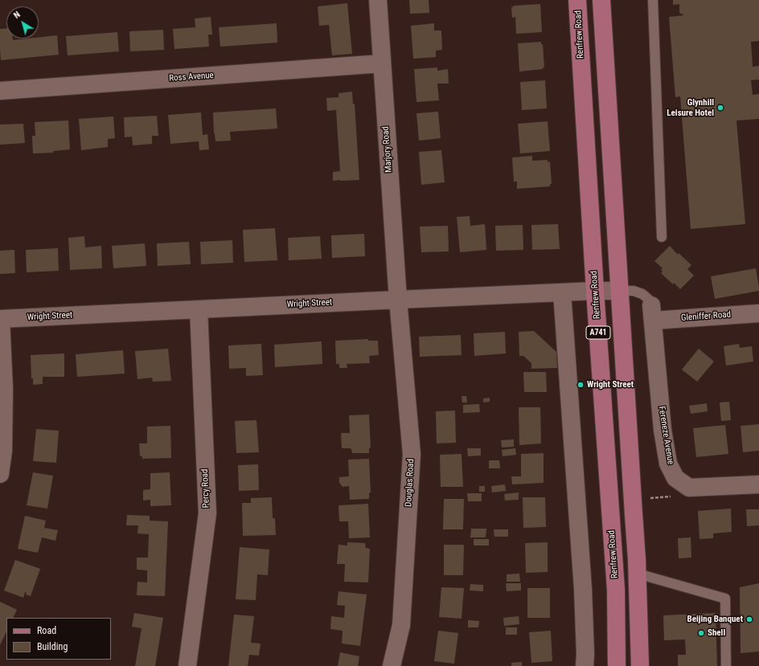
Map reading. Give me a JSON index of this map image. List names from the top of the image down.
{
  "streets": {
    "main road": ["Renfrew Road", "A741"],
    "street": [
      "Ross Avenue",
      "Marjory Road",
      "Wright Street",
      "Gleniffer Road",
      "Fereneze Avenue",
      "Douglas Road",
      "Percy Road"
    ]
  },
  "crossings": [
    ["Renfrew Road", "Wright Street"],
    ["Ross Avenue", "Marjory Road"],
    ["Marjory Road", "Wright Street"],
    ["Marjory Road", "Douglas Road"],
    ["Wright Street", "A741"],
    ["Wright Street", "Douglas Road"],
    ["Wright Street", "Percy Road"],
    ["Gleniffer Road", "Fereneze Avenue"]
  ],
  "places": [
    "Glynhill Leisure Hotel",
    "Wright Street",
    "Beijing Banquet",
    "Shell"
  ],
  "legend": ["Road", "Building"],
  "north": "top left"
}
